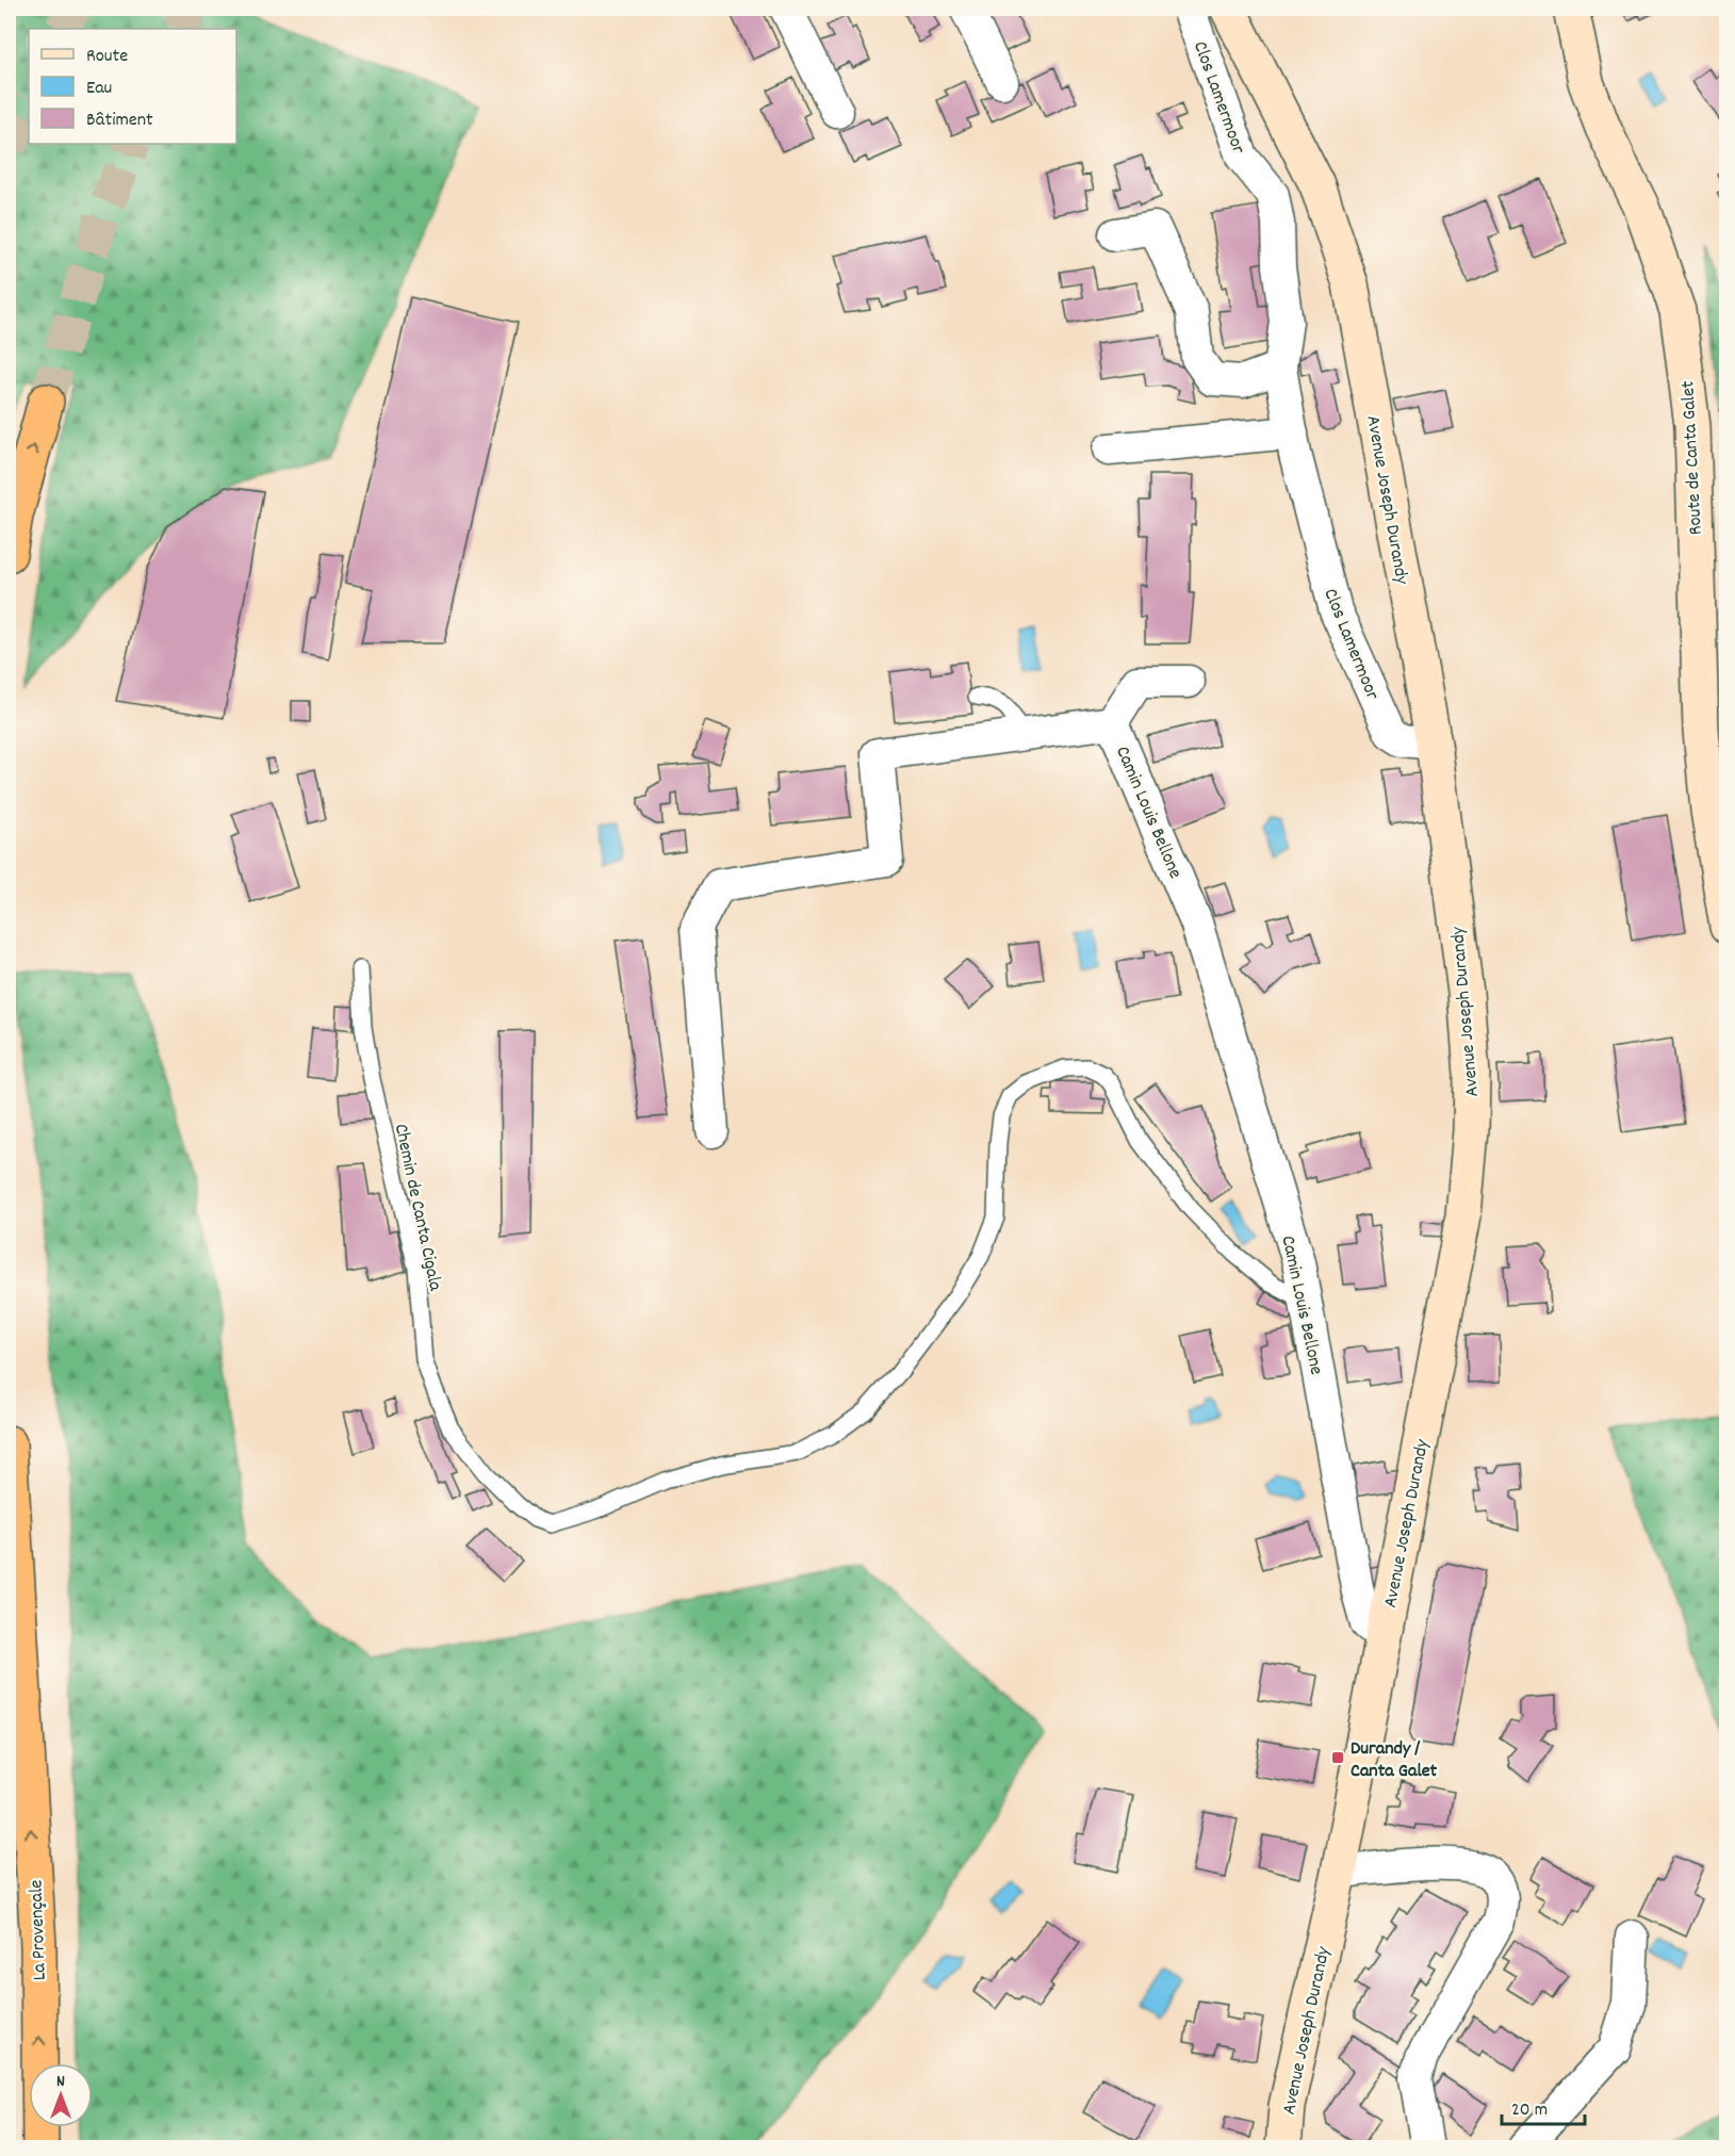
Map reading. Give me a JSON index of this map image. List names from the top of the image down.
{
  "streets": {
    "highway": ["La Provençale"],
    "street": [
      "Clos Lamermoor",
      "Route de Canta Galet",
      "Avenue Joseph Durandy",
      "Camin Louis Bellone"
    ],
    "lane": ["Chemin de Canta Cigala"]
  },
  "crossings": [
    ["Clos Lamermoor", "Avenue Joseph Durandy"],
    ["Avenue Joseph Durandy", "Camin Louis Bellone"],
    ["Camin Louis Bellone", "Chemin de Canta Cigala"]
  ],
  "one_way": ["La Provençale"],
  "places": {
    "transit": ["Durandy / Canta Galet"]
  },
  "legend": ["Route", "Eau", "Bâtiment"],
  "scale_bar": "20 m",
  "north": "top"
}
